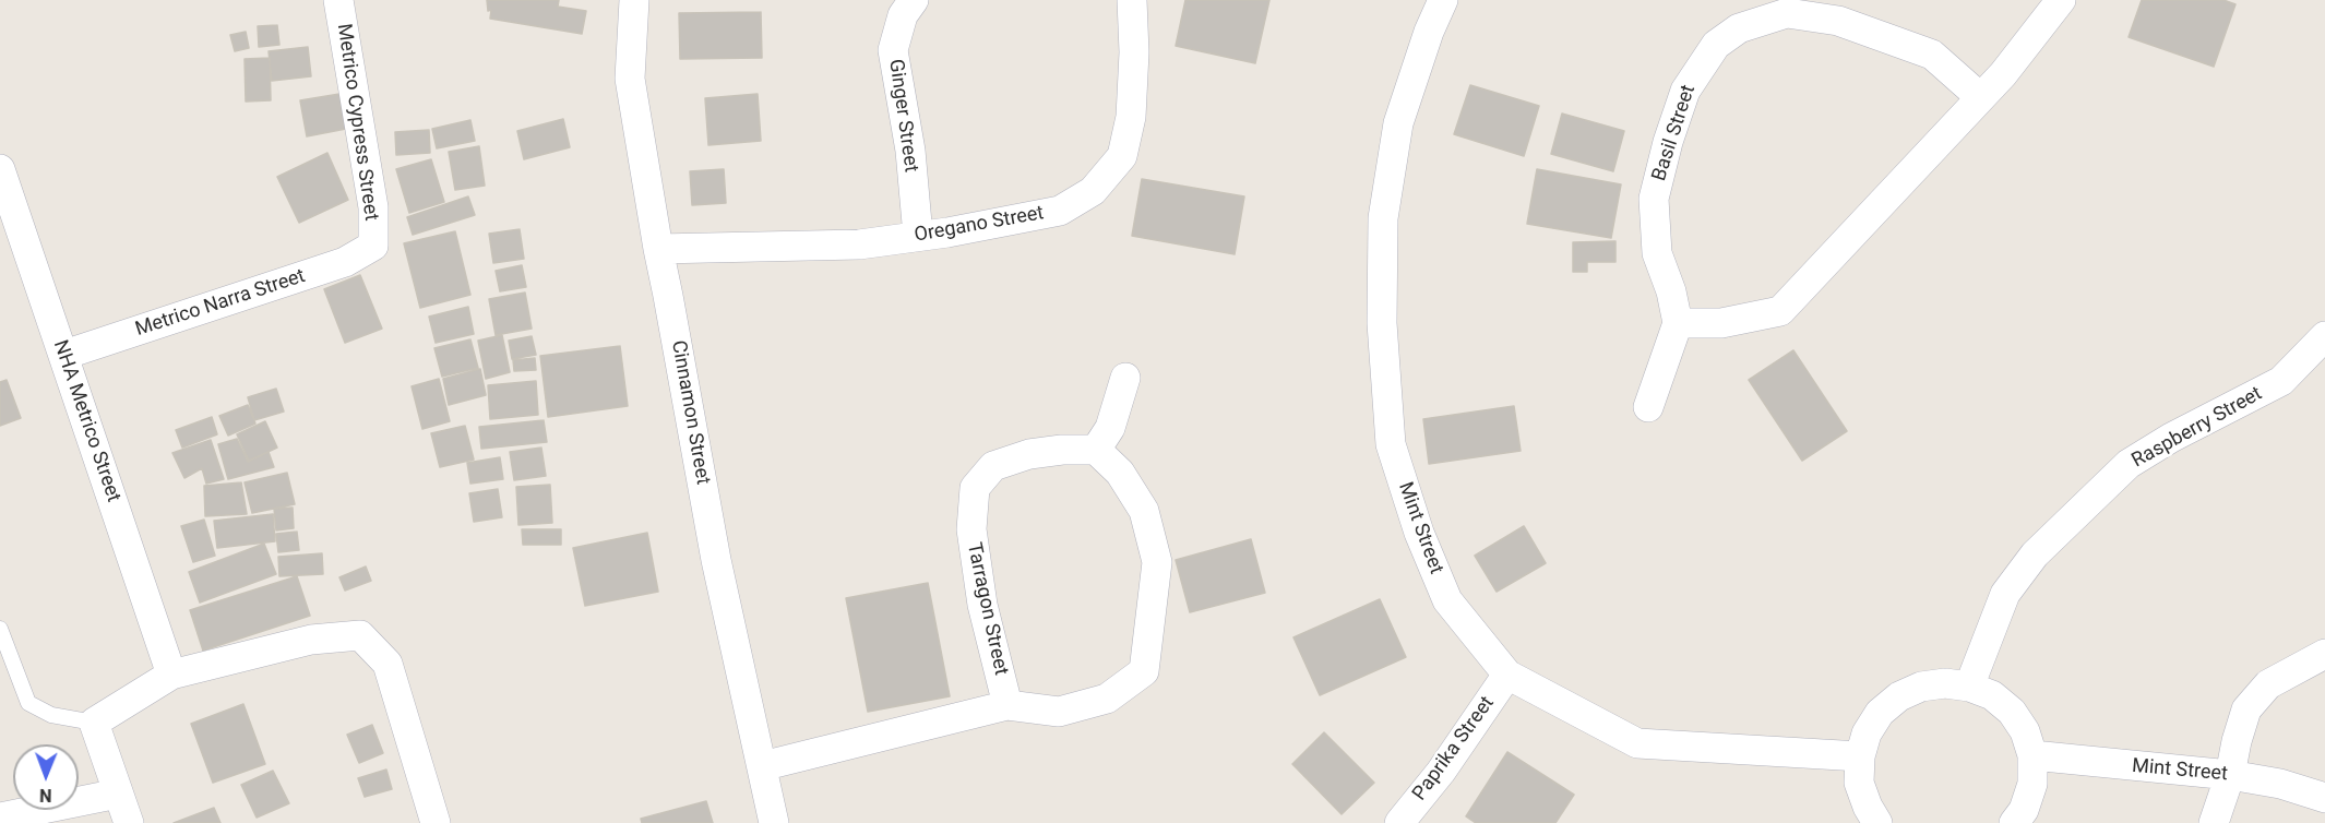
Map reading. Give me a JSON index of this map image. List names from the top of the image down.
{
  "streets": {
    "street": [
      "Ginger Street",
      "Metrico Cypress Street",
      "Basil Street",
      "Oregano Street",
      "Metrico Narra Street",
      "Cinnamon Street",
      "NHA Metrico Street",
      "Raspberry Street",
      "Mint Street",
      "Tarragon Street",
      "Paprika Street"
    ]
  },
  "crossings": [
    ["Ginger Street", "Oregano Street"],
    ["Metrico Cypress Street", "Metrico Narra Street"],
    ["Oregano Street", "Cinnamon Street"],
    ["Metrico Narra Street", "NHA Metrico Street"],
    ["Mint Street", "Paprika Street"]
  ],
  "north": "bottom"
}
